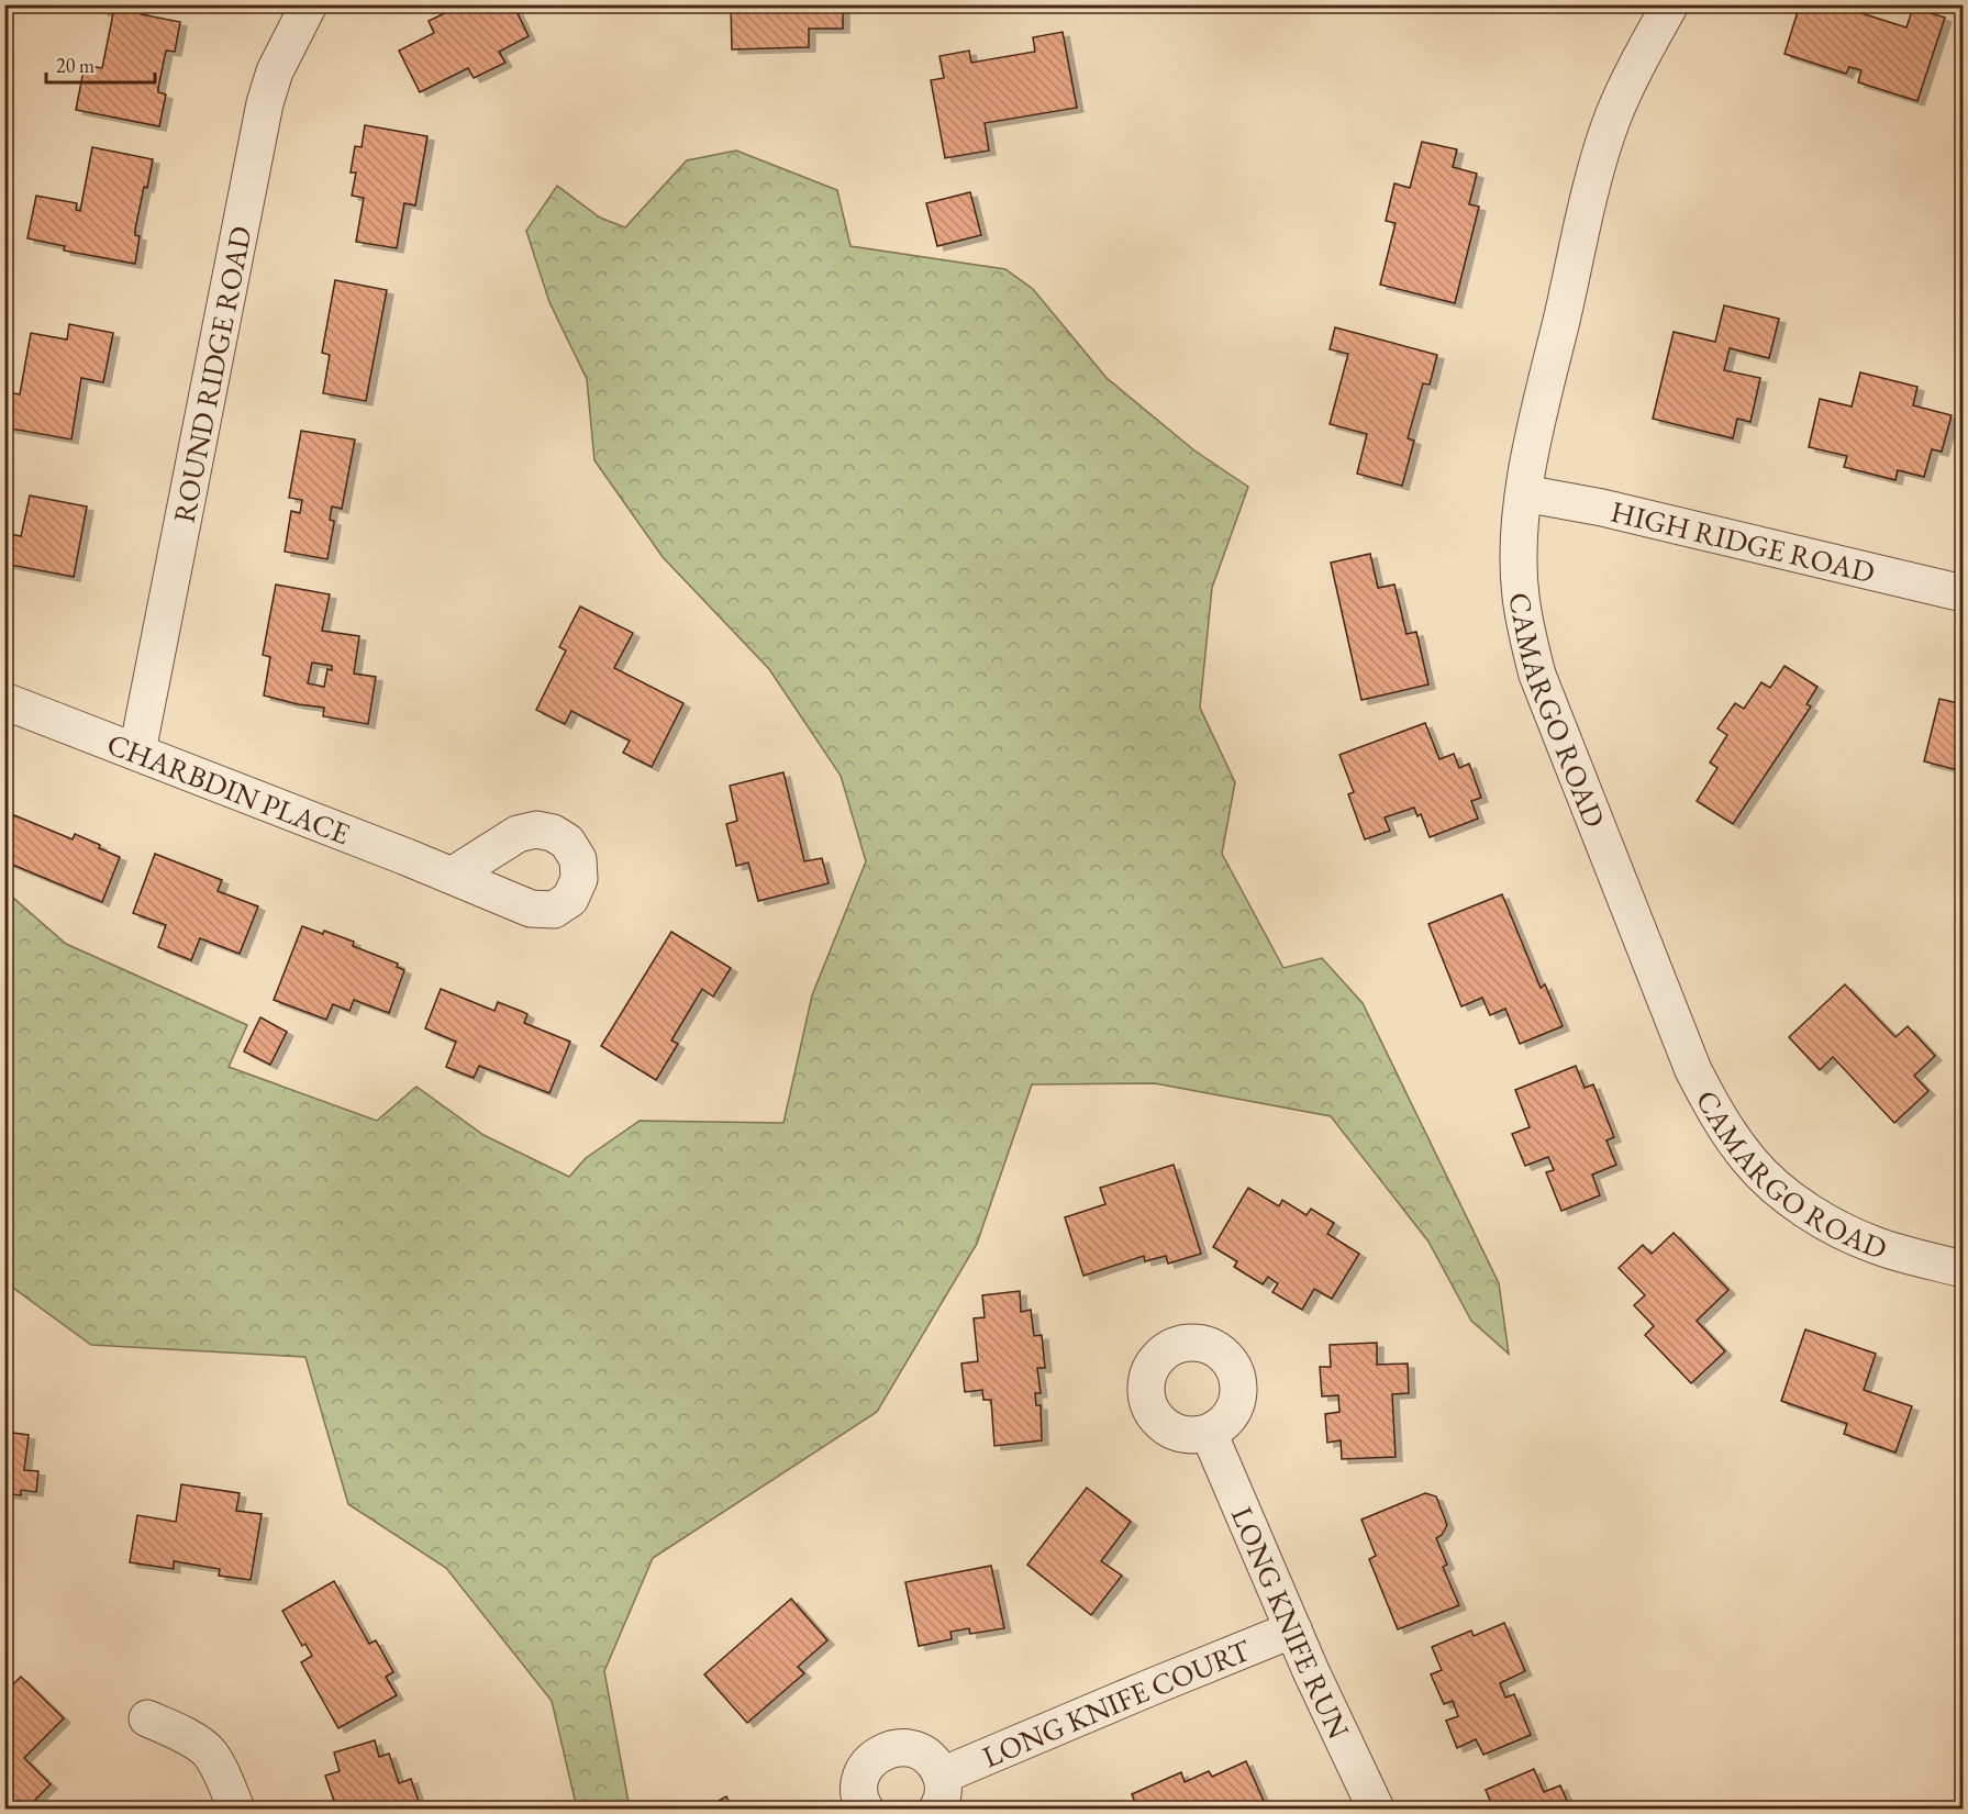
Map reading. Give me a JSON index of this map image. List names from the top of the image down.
{
  "streets": {
    "street": [
      "ROUND RIDGE ROAD",
      "HIGH RIDGE ROAD",
      "CAMARGO ROAD",
      "CHARBDIN PLACE",
      "LONG KNIFE RUN",
      "LONG KNIFE COURT"
    ]
  },
  "crossings": [
    ["ROUND RIDGE ROAD", "CHARBDIN PLACE"],
    ["HIGH RIDGE ROAD", "CAMARGO ROAD"],
    ["LONG KNIFE RUN", "LONG KNIFE COURT"]
  ],
  "scale_bar": "20 m"
}
